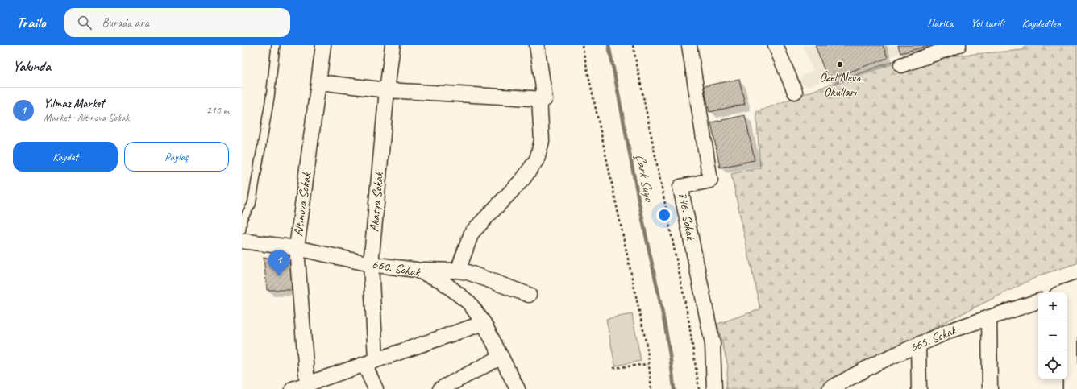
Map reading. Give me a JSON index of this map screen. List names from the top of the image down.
{
  "streets": {
    "street": [
      "Akasya Sokak",
      "Altınova Sokak",
      "746. Sokak",
      "660. Sokak",
      "665. Sokak"
    ]
  },
  "crossings": [
    ["Akasya Sokak", "660. Sokak"],
    ["Altınova Sokak", "660. Sokak"]
  ],
  "water": ["Çark Suyu"],
  "places": ["Özel Neva Okulları"],
  "page": {
    "header": "Trailo",
    "search": "Burada ara",
    "nav": ["Harita", "Yol tarifi", "Kaydedilen"],
    "heading": "Yakında",
    "list": [
      {
        "mark": "1",
        "name": "Yılmaz Market",
        "note": "Market · Altınova Sokak",
        "value": "210 m"
      }
    ],
    "buttons": ["Kaydet", "Paylaş"],
    "pins": "1",
    "map_buttons": ["+", "−"]
  }
}
